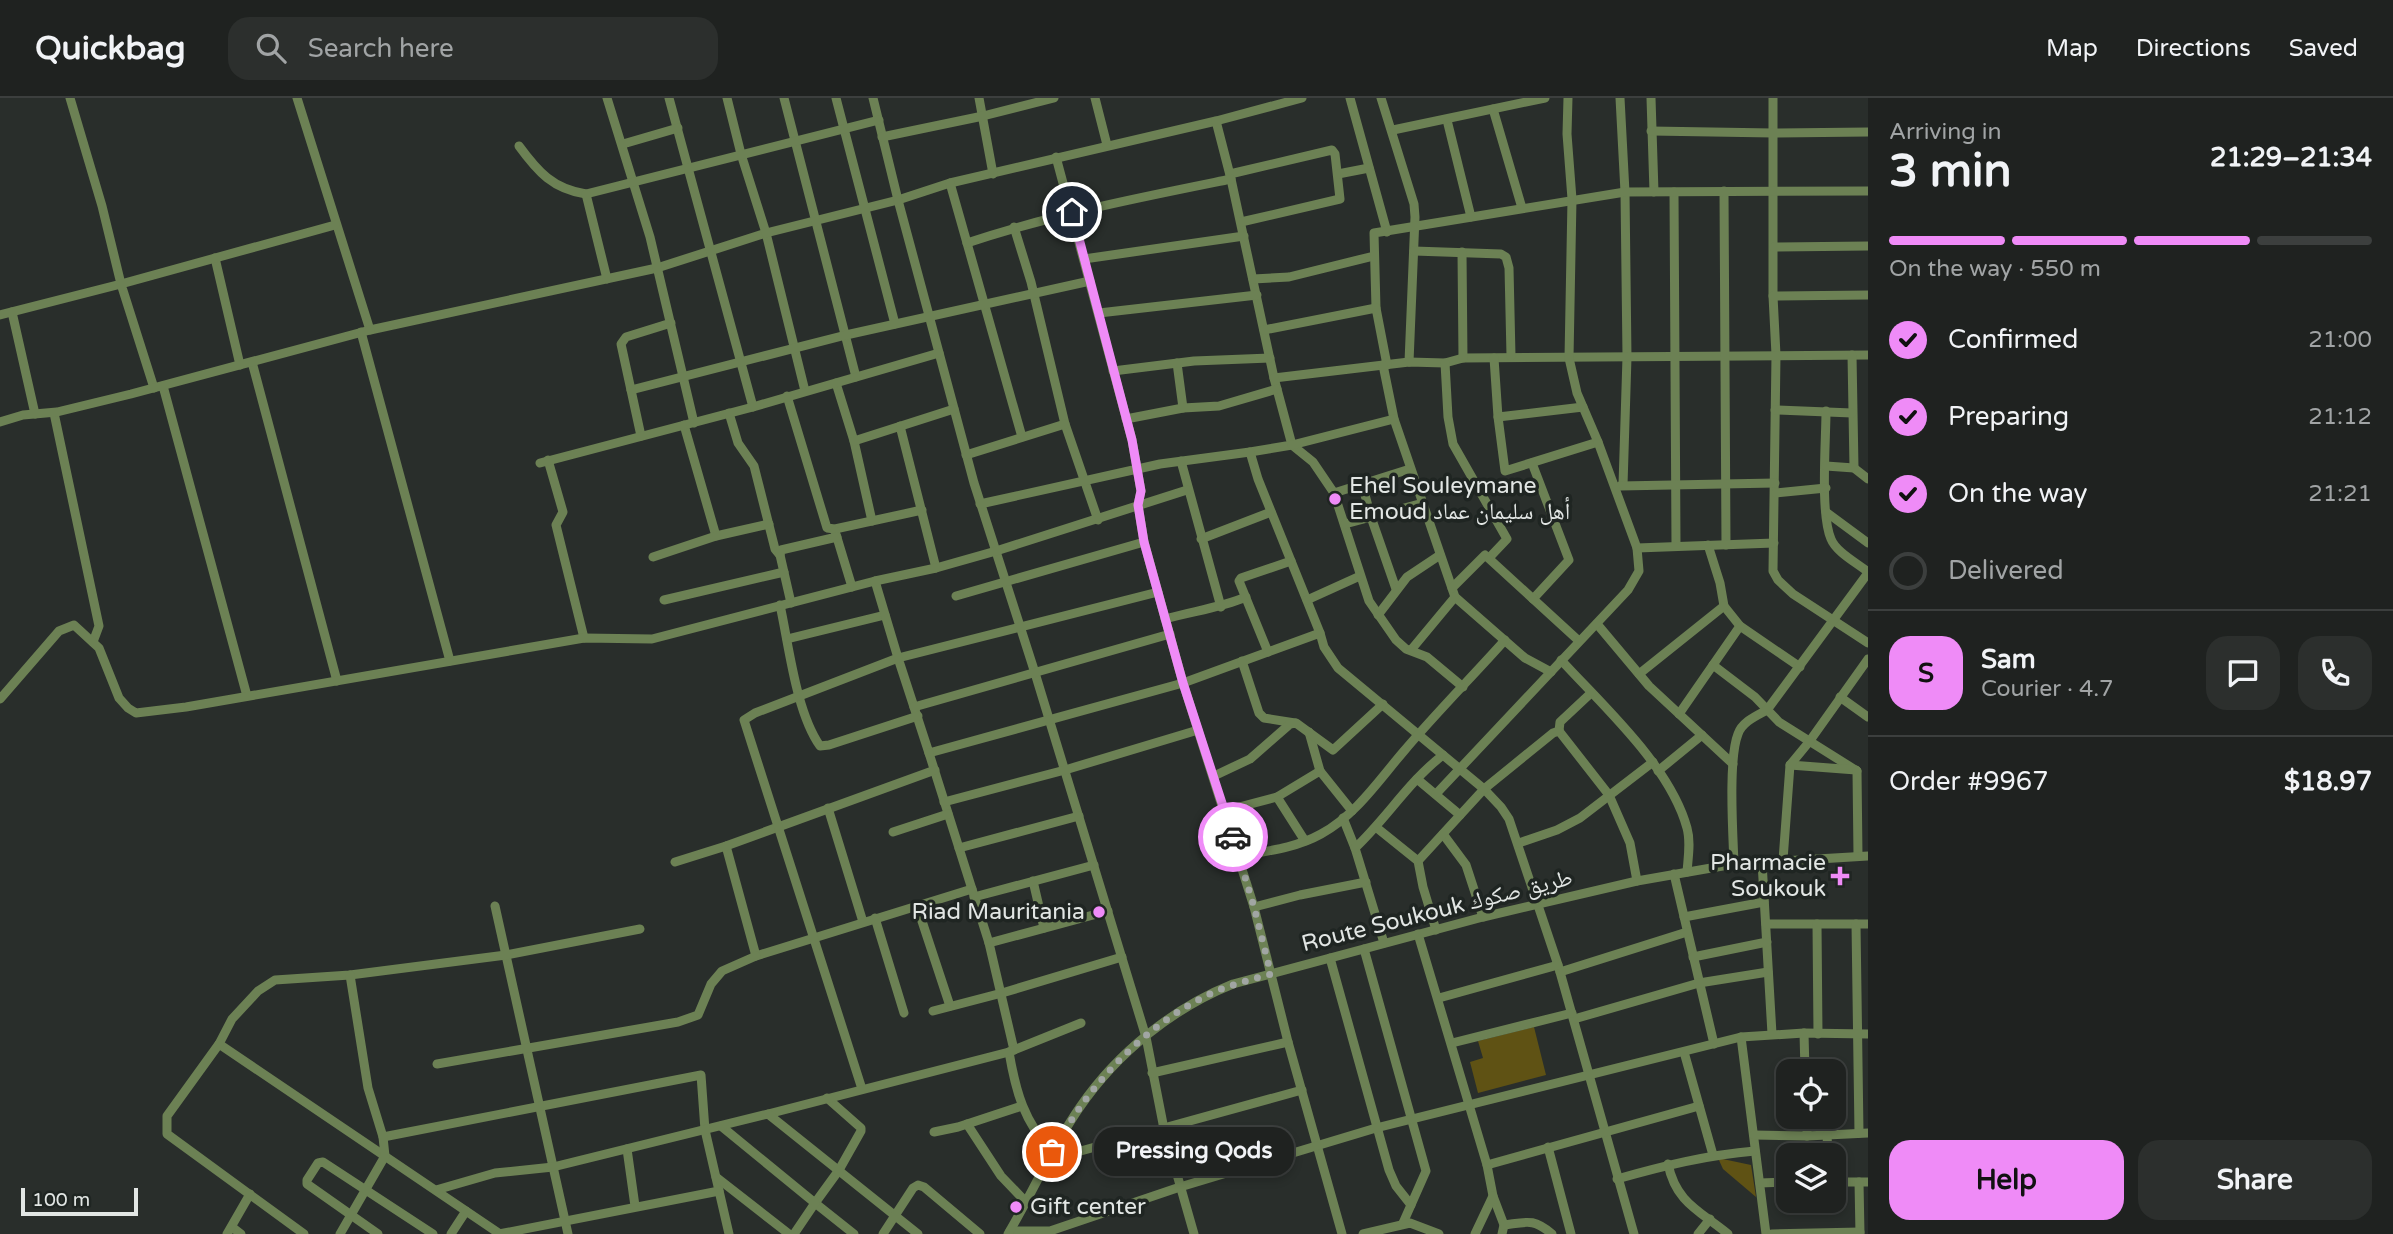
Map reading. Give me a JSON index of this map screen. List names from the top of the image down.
{
  "streets": {
    "street": ["Route Soukouk طريق صكوك"]
  },
  "places": {
    "other": [
      "Ehel Souleymane Emoud أهل سليمان عماد",
      "Riad Mauritania",
      "Pressing Qods",
      "Gift center"
    ],
    "health": ["Pharmacie Soukouk"]
  },
  "scale_bar": "100 m",
  "page": {
    "header": "Quickbag",
    "search": "Search here",
    "nav": ["Map", "Directions", "Saved"],
    "heading": ["3 min", "Arriving in", "21:29–21:34"],
    "panel": [
      "Sam",
      "Courier · 4.7",
      "Order #9967",
      "$18.97"
    ],
    "bar": "On the way · 550 m",
    "list": [
      ["Confirmed", "21:00"],
      ["Preparing", "21:12"],
      ["On the way", "21:21"],
      "Delivered"
    ],
    "round": "S",
    "buttons": ["Help", "Share"],
    "bubble": "Pressing Qods",
    "scale": "100 m"
  }
}
